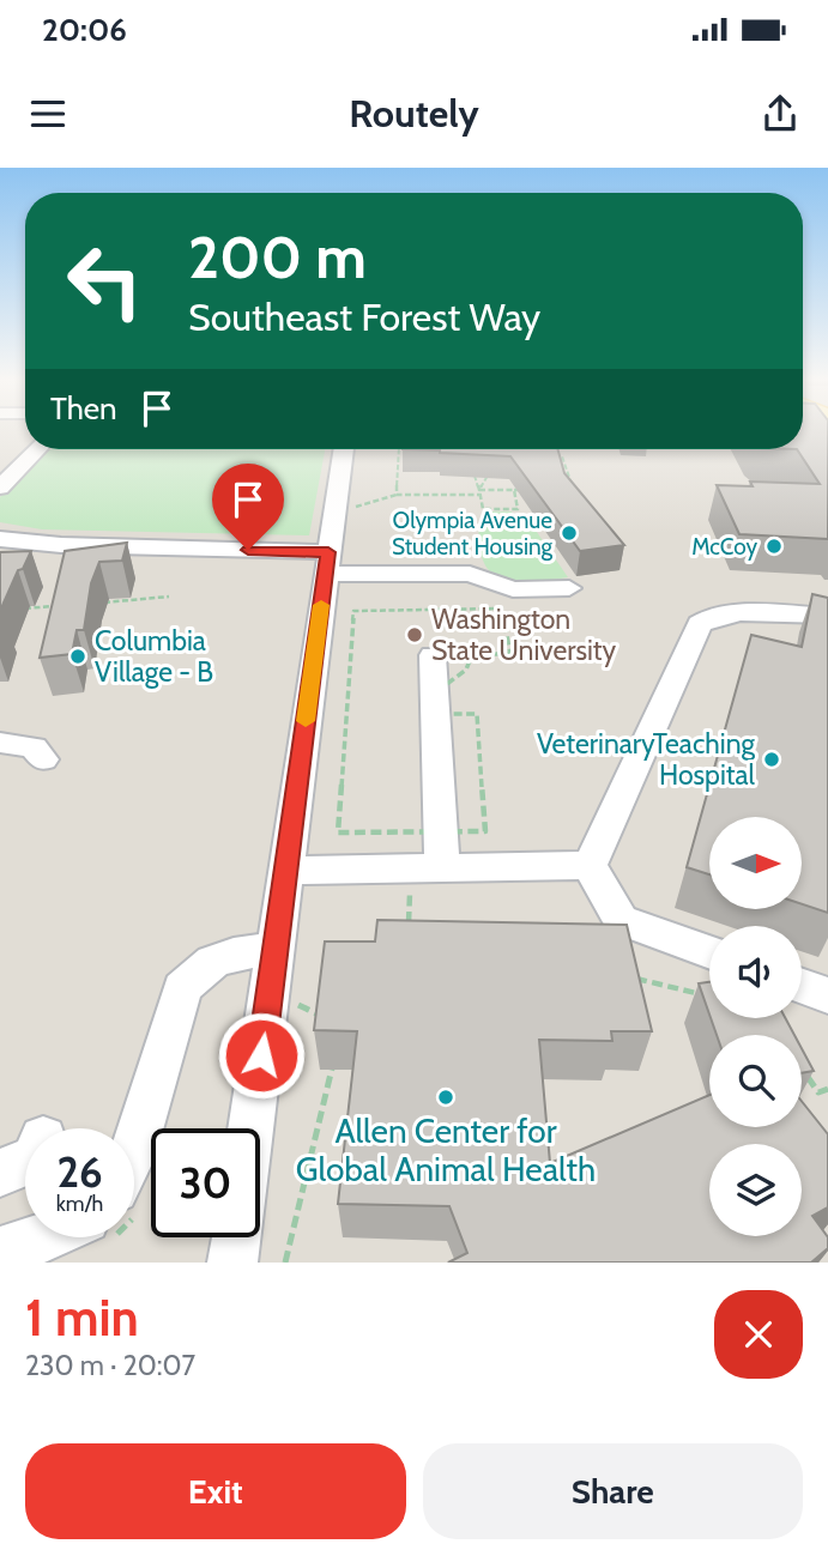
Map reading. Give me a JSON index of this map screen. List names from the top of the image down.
{
  "places": [
    "Olympia Avenue Student Housing",
    "McCoy",
    "Washington State University",
    "Columbia Village - B",
    "VeterinaryTeaching Hospital",
    "Allen Center for Global Animal Health"
  ],
  "north": "right",
  "page": {
    "status": "20:06",
    "header": "Routely",
    "turn": ["200 m", "Southeast Forest Way"],
    "then": "Then",
    "speed": "26 km/h",
    "limit": "30",
    "heading": ["1 min", "230 m · 20:07"],
    "buttons": ["Exit", "Share"]
  }
}
